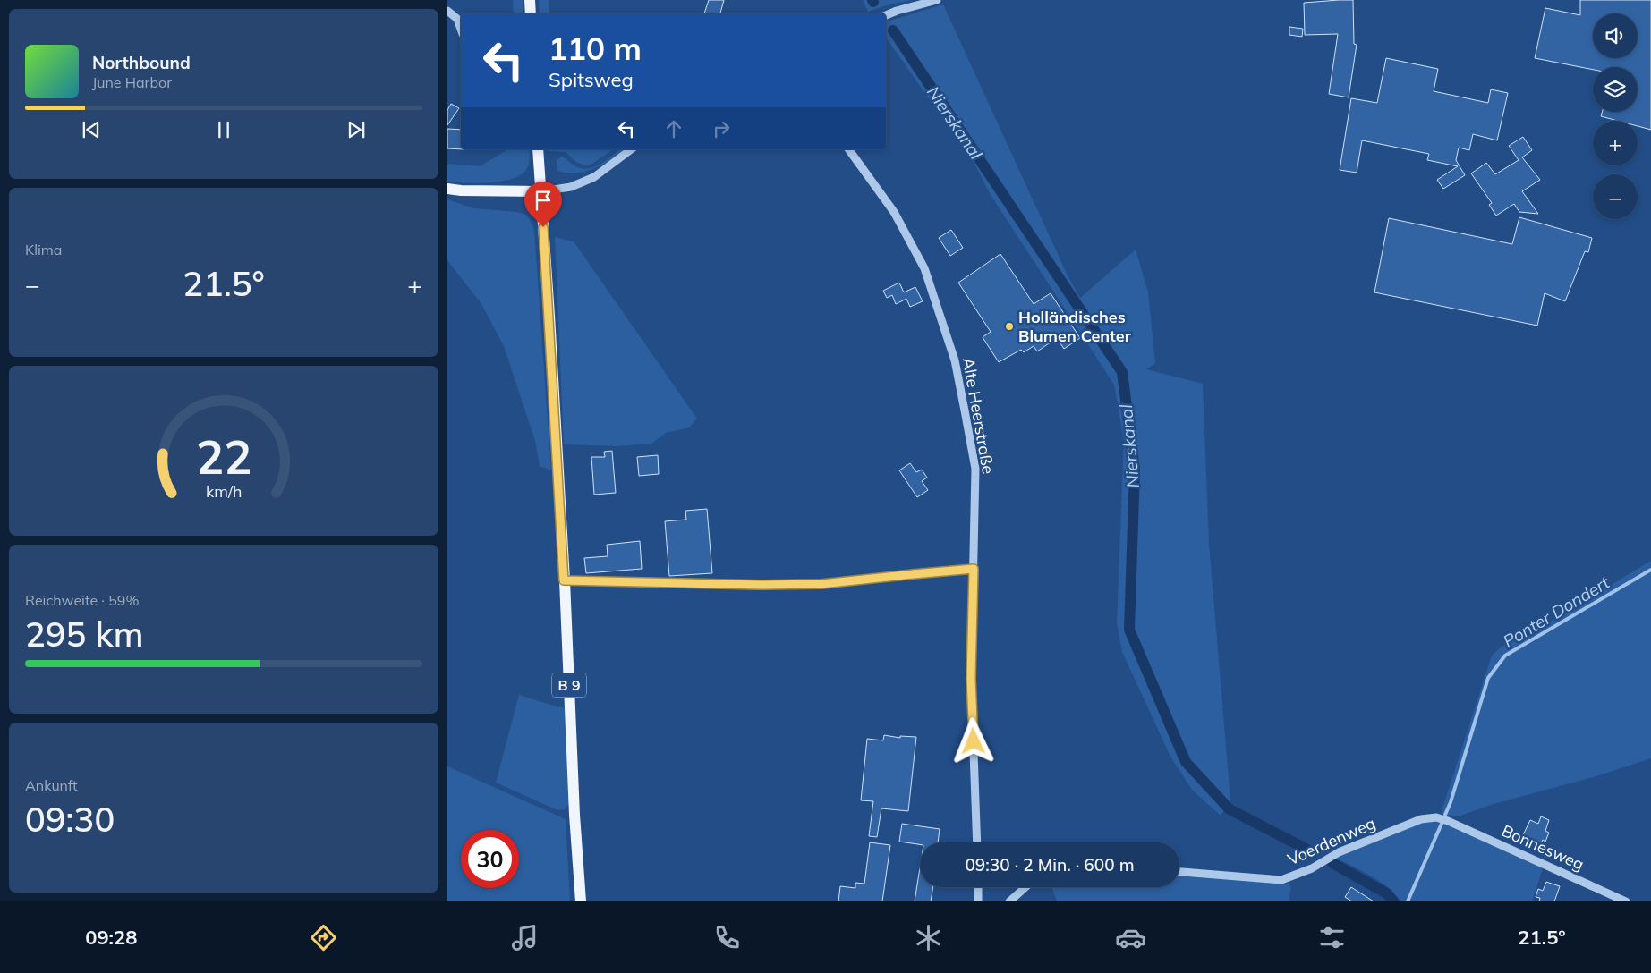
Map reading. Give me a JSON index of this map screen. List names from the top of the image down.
{
  "streets": {
    "main road": ["B 9"],
    "street": ["Alte Heerstraße", "Voerdenweg", "Bonnesweg"]
  },
  "crossings": [
    ["Voerdenweg", "Bonnesweg"]
  ],
  "water": ["Nierskanal", "Ponter Dondert"],
  "places": ["Holländisches Blumen Center"],
  "page": {
    "map_buttons": ["+", "−"],
    "turn": ["110 m", "Spitsweg"],
    "song": ["Northbound", "June Harbor"],
    "tile": [
      "Klima",
      ["Reichweite · 59%", "295 km"],
      ["Ankunft", "09:30"]
    ],
    "heat": ["−", "21.5°", "+"],
    "limit": "30",
    "trip": "09:30 · 2 Min. · 600 m",
    "tabs": ["09:28", "21.5°"],
    "gauge": ["22", "km/h"]
  }
}
